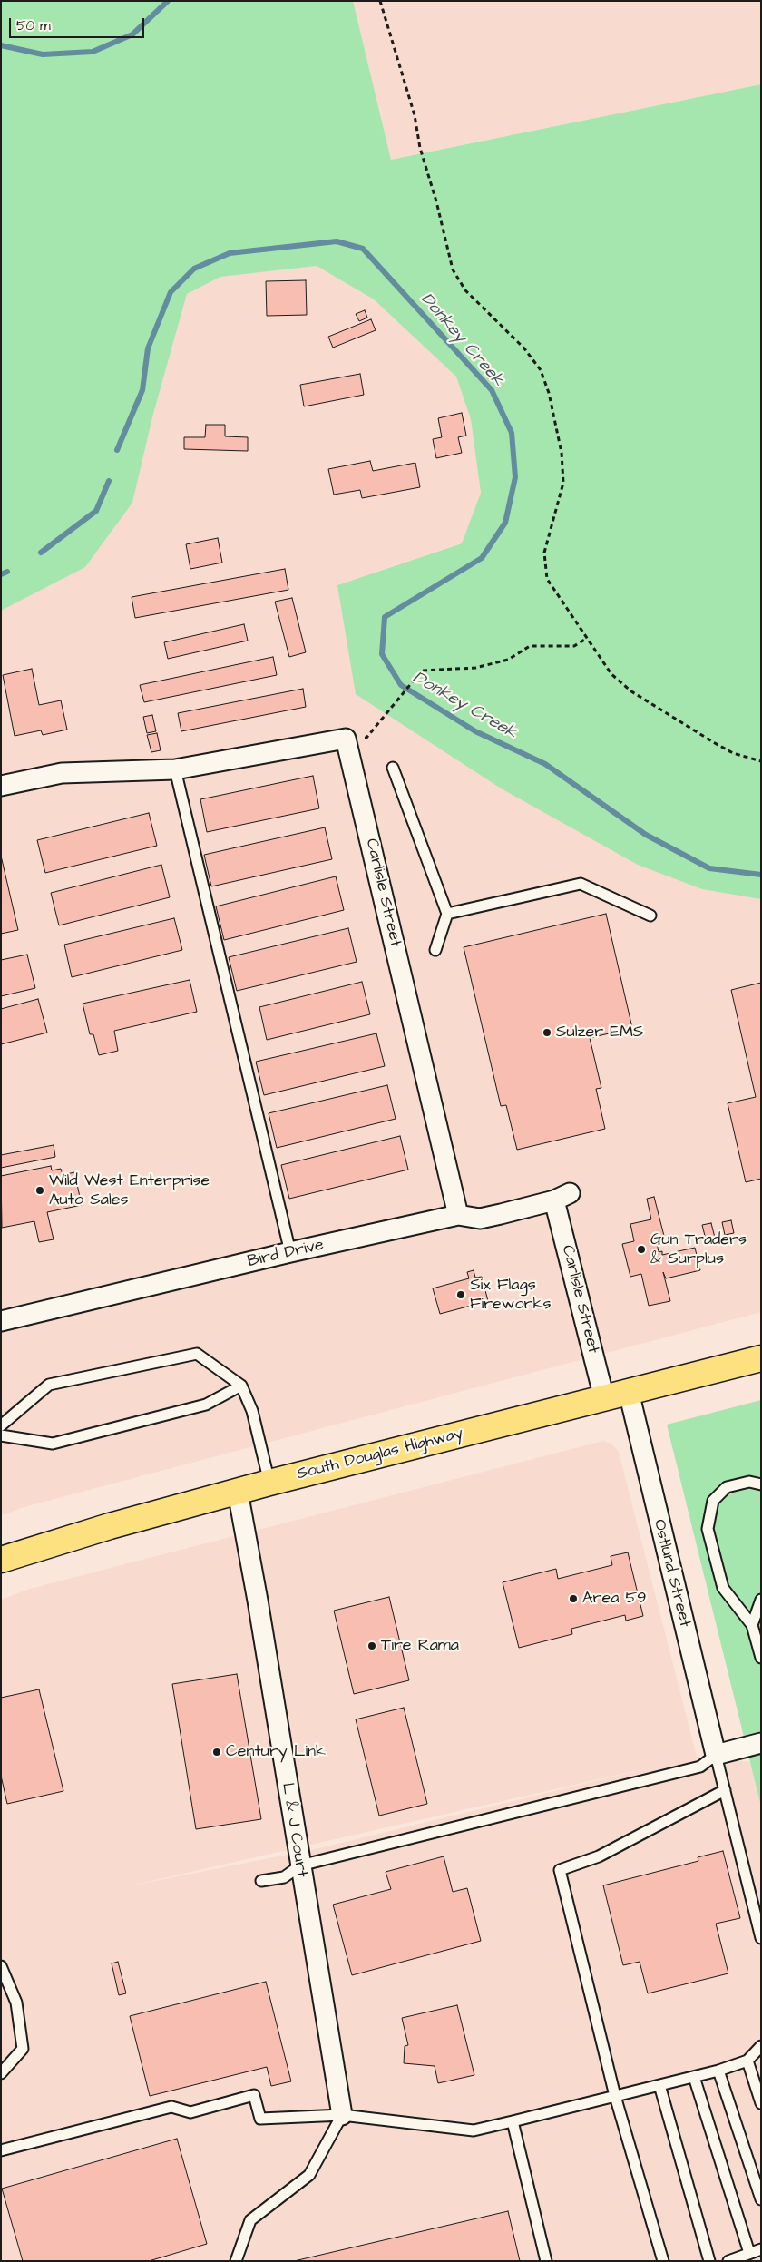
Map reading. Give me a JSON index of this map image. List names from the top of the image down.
{
  "streets": {
    "highway": ["South Douglas Highway"],
    "street": [
      "Carlisle Street",
      "Bird Drive",
      "Ostlund Street",
      "L & J Court"
    ]
  },
  "crossings": [
    ["Carlisle Street", "Bird Drive"],
    ["Carlisle Street", "South Douglas Highway"],
    ["South Douglas Highway", "Ostlund Street"],
    ["South Douglas Highway", "L & J Court"]
  ],
  "water": ["Donkey Creek"],
  "places": [
    "Sulzer EMS",
    "Wild West Enterprise Auto Sales",
    "Gun Traders & Surplus",
    "Six Flags Fireworks",
    "Area 59",
    "Tire Rama",
    "Century Link"
  ],
  "scale_bar": "50 m"
}
